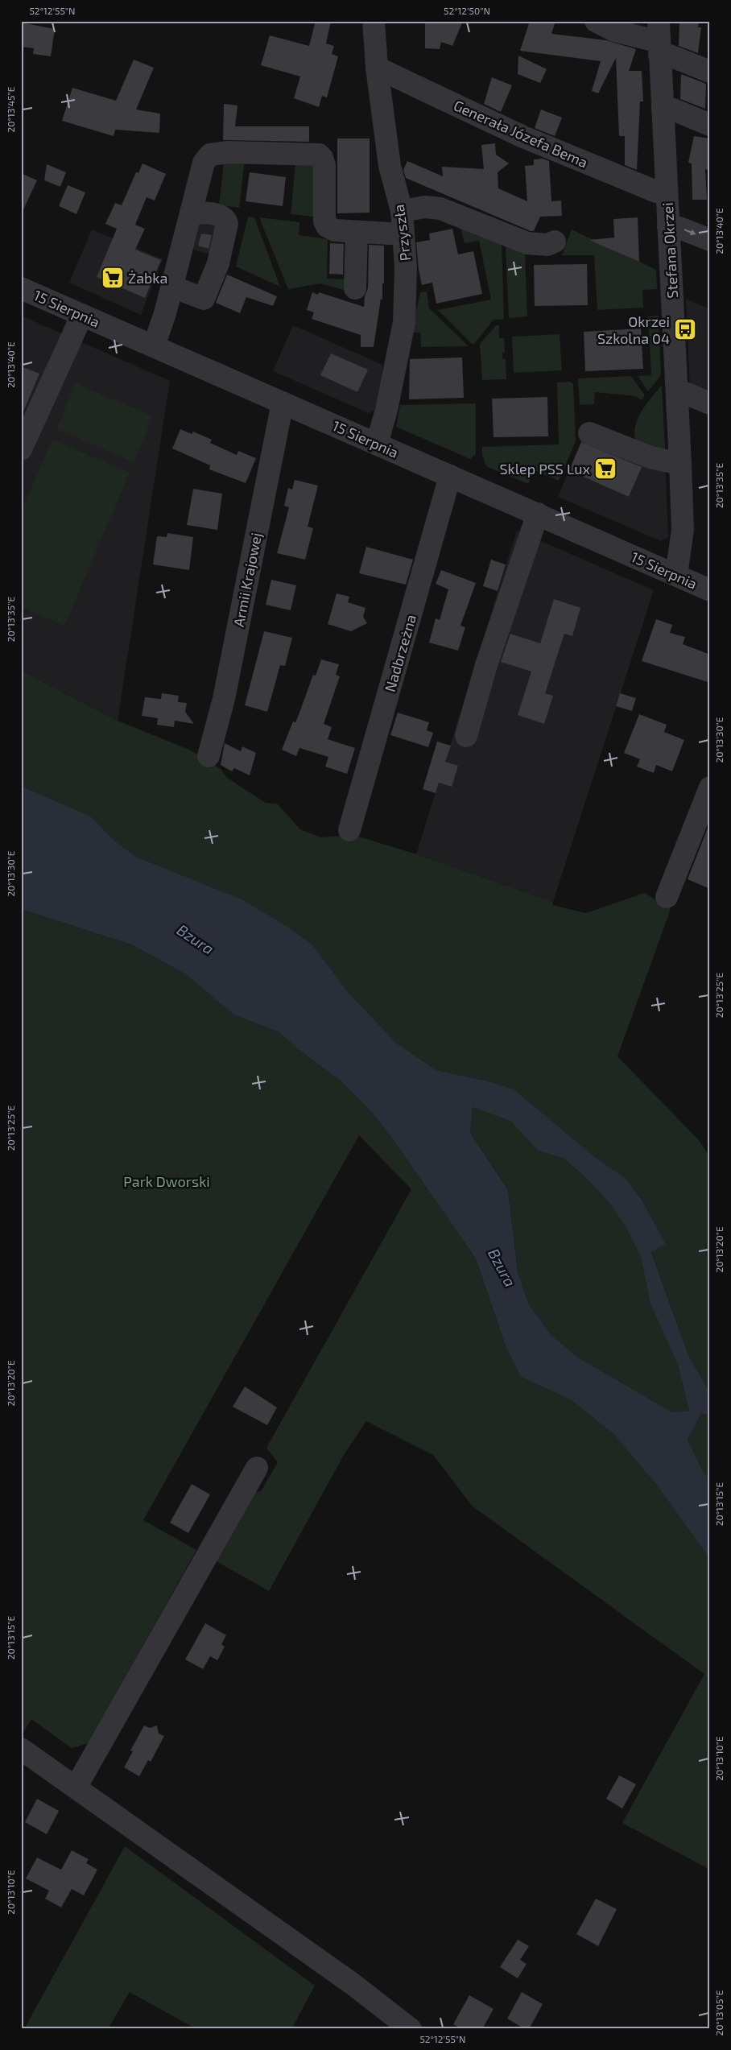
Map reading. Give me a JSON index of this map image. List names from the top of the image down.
{
  "streets": {
    "street": [
      "Generała Józefa Bema",
      "Przyszła",
      "Stefana Okrzei",
      "15 Sierpnia",
      "Armii Krajowej",
      "Nadbrzeżna"
    ]
  },
  "crossings": [
    ["Generała Józefa Bema", "Przyszła"],
    ["Generała Józefa Bema", "Stefana Okrzei"],
    ["Przyszła", "15 Sierpnia"],
    ["Stefana Okrzei", "15 Sierpnia"],
    ["15 Sierpnia", "Armii Krajowej"],
    ["15 Sierpnia", "Nadbrzeżna"]
  ],
  "water": ["Bzura"],
  "parks": ["Park Dworski"],
  "places": {
    "supermarket": ["Żabka", "Sklep PSS Lux"],
    "bus stop": ["Okrzei Szkolna 04"]
  },
  "coordinates": [
    "52°12'55\"N",
    "52°12'50\"N",
    "20°13'45\"E",
    "20°13'40\"E",
    "20°13'35\"E",
    "20°13'30\"E",
    "20°13'25\"E",
    "20°13'20\"E",
    "20°13'15\"E",
    "20°13'10\"E",
    "20°13'05\"E"
  ]
}
